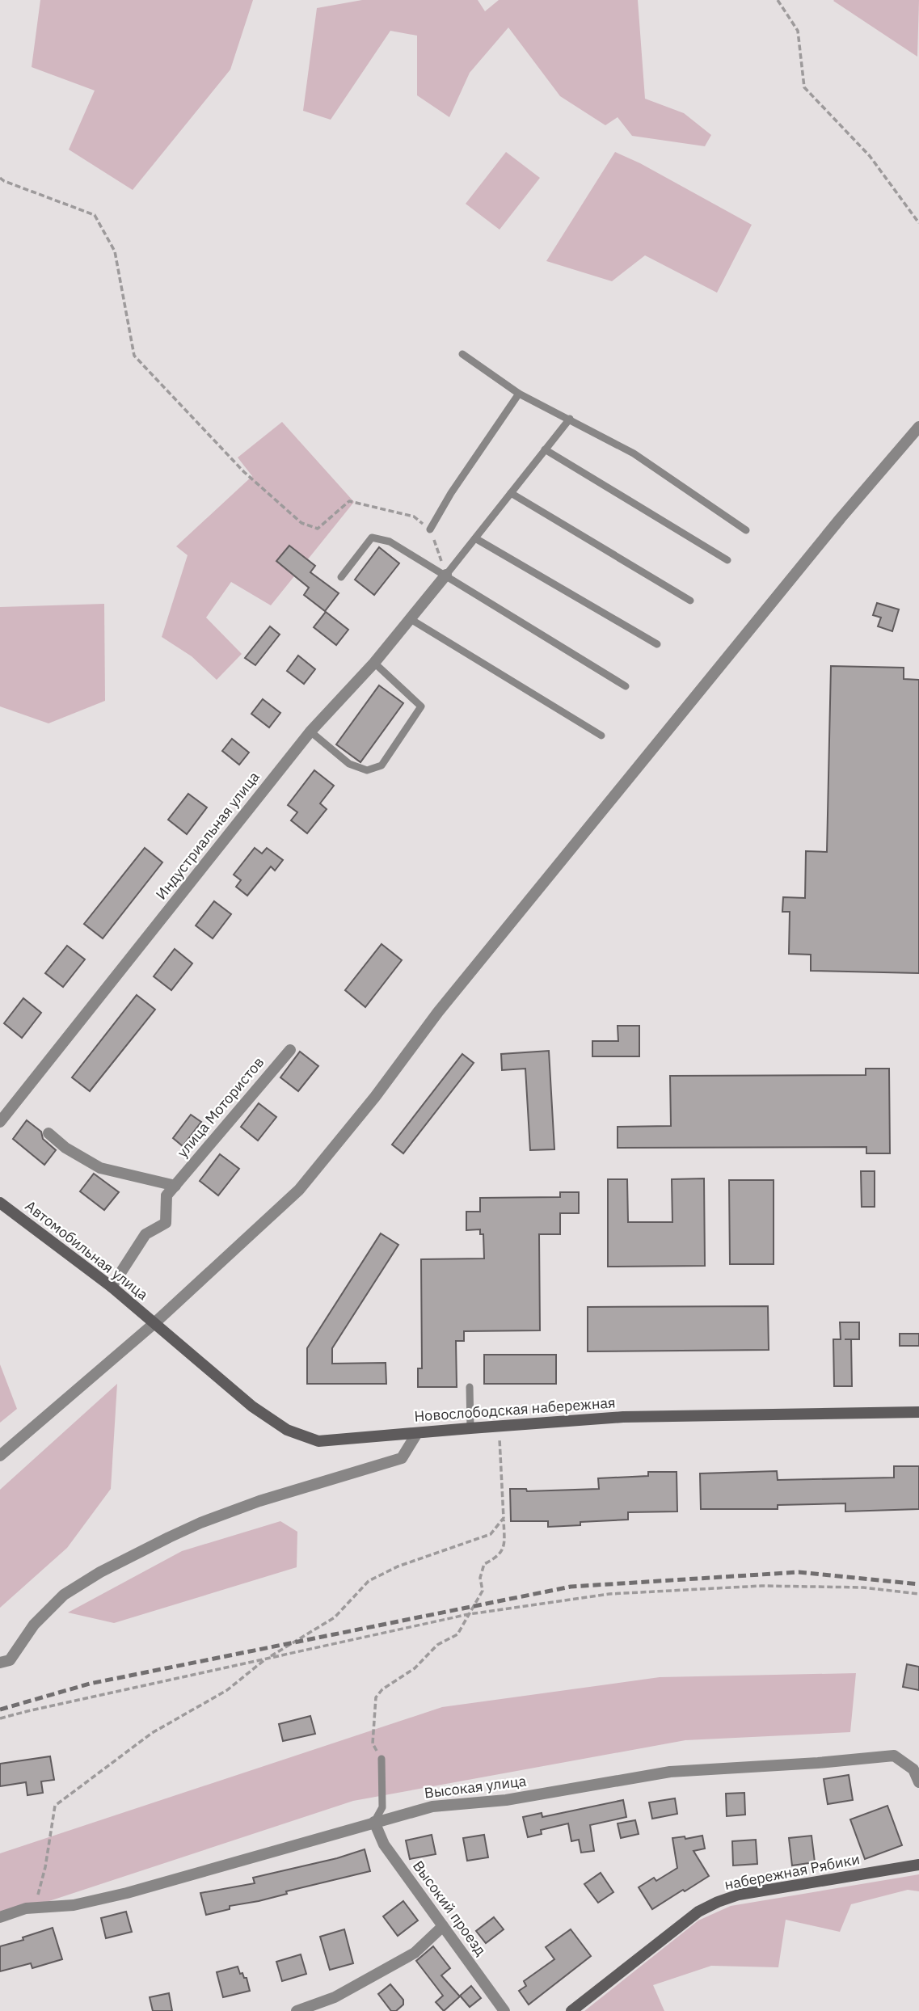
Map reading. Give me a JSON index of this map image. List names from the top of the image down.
{
  "streets": {
    "street": [
      "Индустриальная улица",
      "улица Мотористов",
      "Автомобильная улица",
      "Новослободская набережная",
      "Высокая улица",
      "набережная Рябики",
      "Высокий проезд"
    ]
  },
  "crossings": [
    ["улица Мотористов", "Автомобильная улица"],
    ["Автомобильная улица", "Новослободская набережная"],
    ["Высокая улица", "Высокий проезд"]
  ]
}
